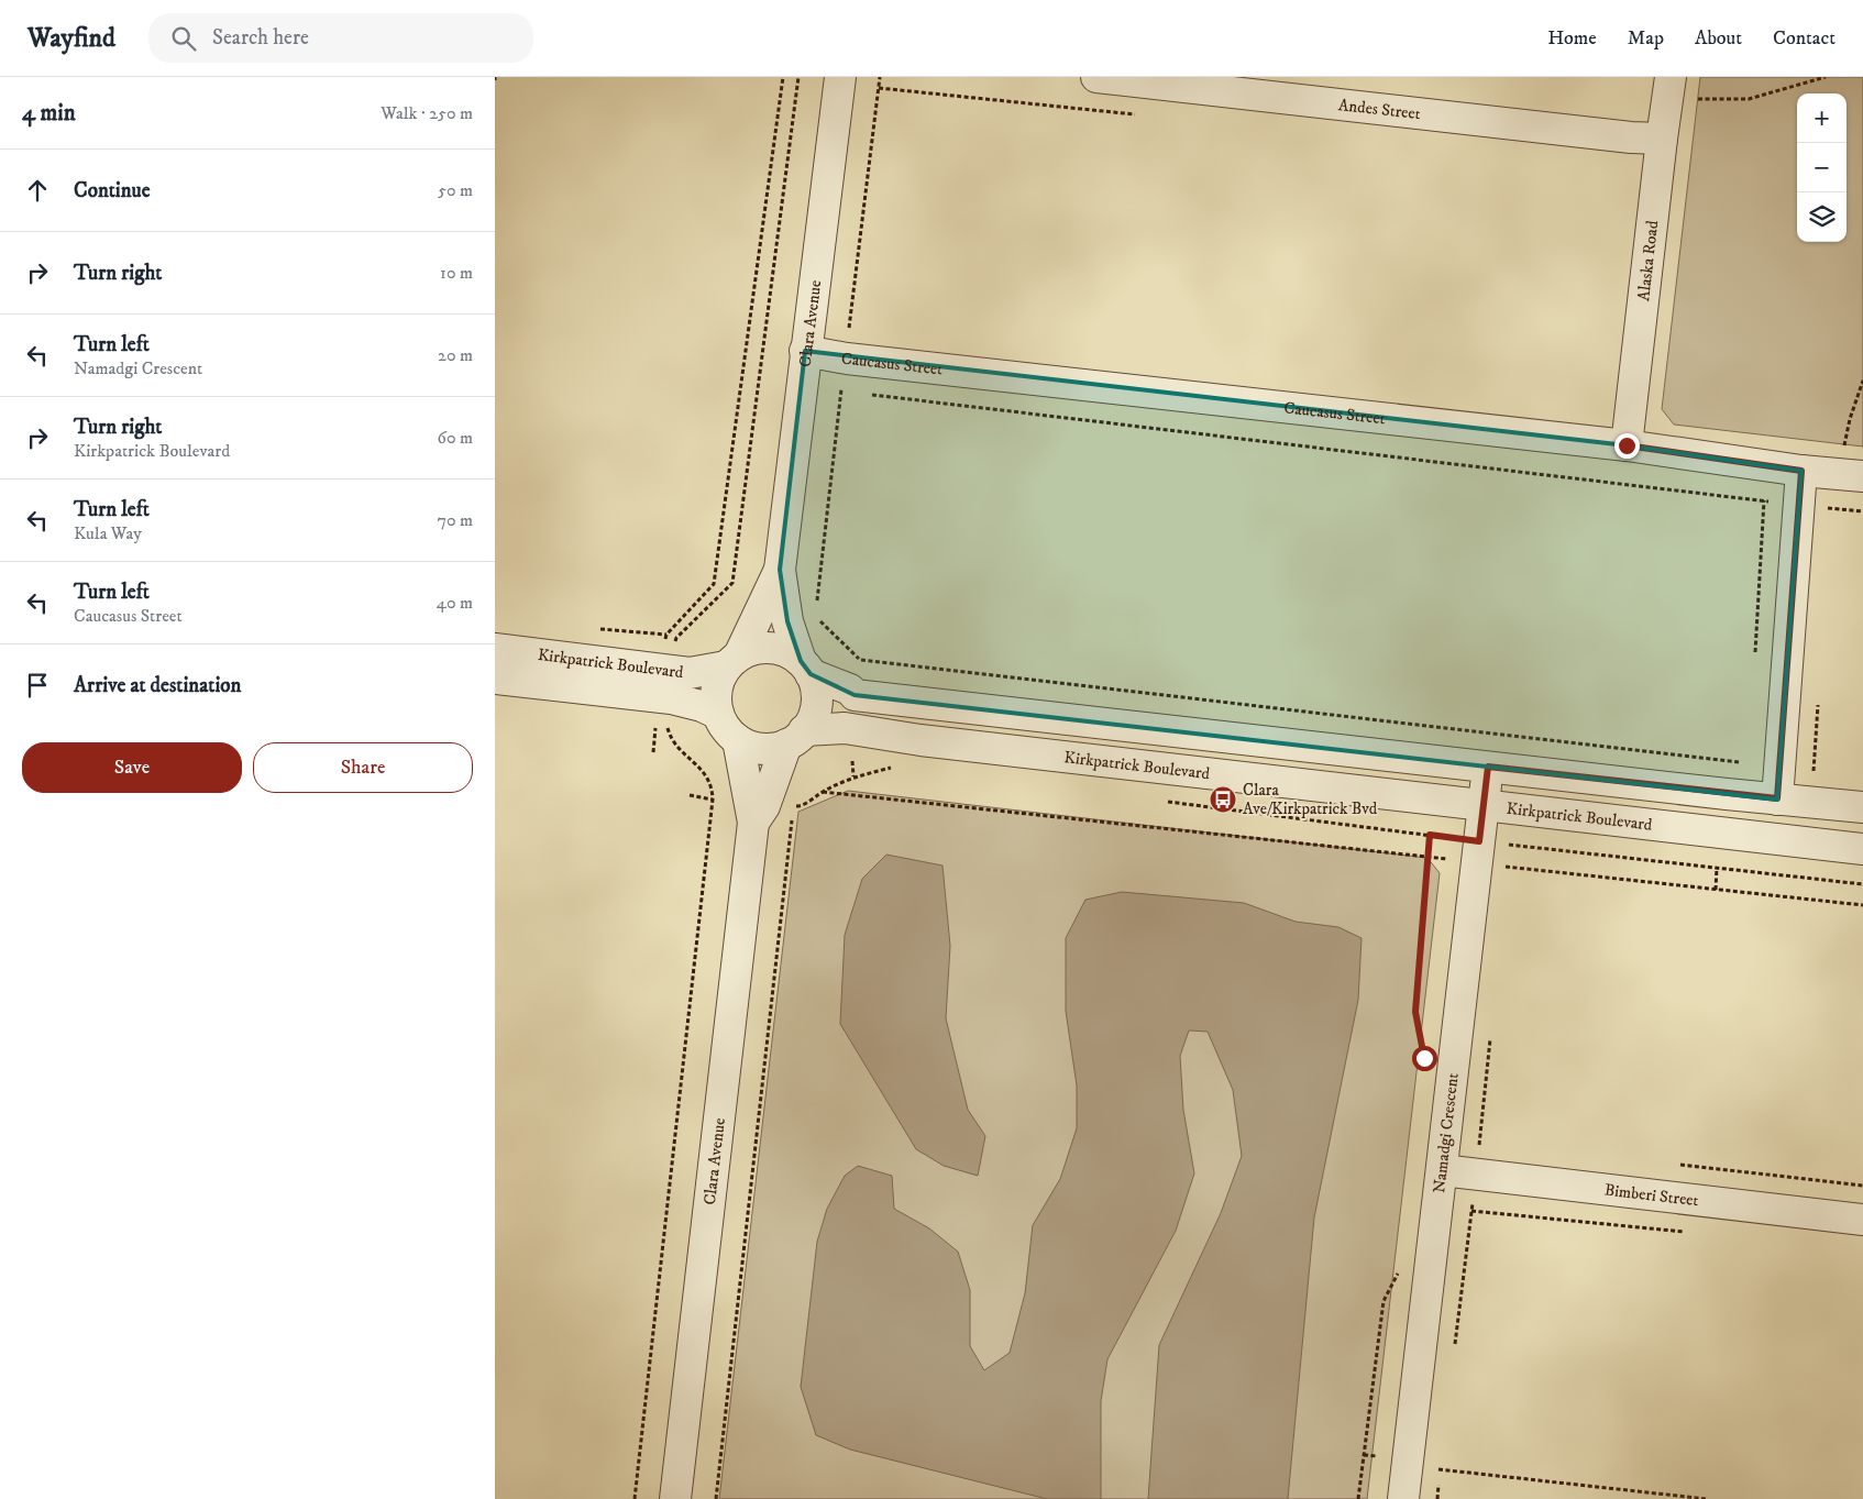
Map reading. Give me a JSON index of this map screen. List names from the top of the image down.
{
  "streets": {
    "street": [
      "Andes Street",
      "Alaska Road",
      "Clara Avenue",
      "Caucasus Street",
      "Kirkpatrick Boulevard",
      "Namadgi Crescent",
      "Bimberi Street"
    ]
  },
  "crossings": [
    ["Andes Street", "Alaska Road"],
    ["Alaska Road", "Caucasus Street"],
    ["Clara Avenue", "Caucasus Street"],
    ["Clara Avenue", "Kirkpatrick Boulevard"],
    ["Kirkpatrick Boulevard", "Namadgi Crescent"],
    ["Namadgi Crescent", "Bimberi Street"]
  ],
  "places": {
    "bus stop": ["Clara Ave/Kirkpatrick Bvd"]
  },
  "page": {
    "header": "Wayfind",
    "search": "Search here",
    "nav": [
      "Home",
      "Map",
      "About",
      "Contact"
    ],
    "heading": ["4 min", "Walk · 250 m"],
    "map_buttons": ["+", "−"],
    "list": [
      ["Continue", "50 m"],
      ["Turn right", "10 m"],
      ["Turn left", "Namadgi Crescent", "20 m"],
      ["Turn right", "Kirkpatrick Boulevard", "60 m"],
      ["Turn left", "Kula Way", "70 m"],
      ["Turn left", "Caucasus Street", "40 m"],
      "Arrive at destination"
    ],
    "buttons": ["Save", "Share"]
  }
}
